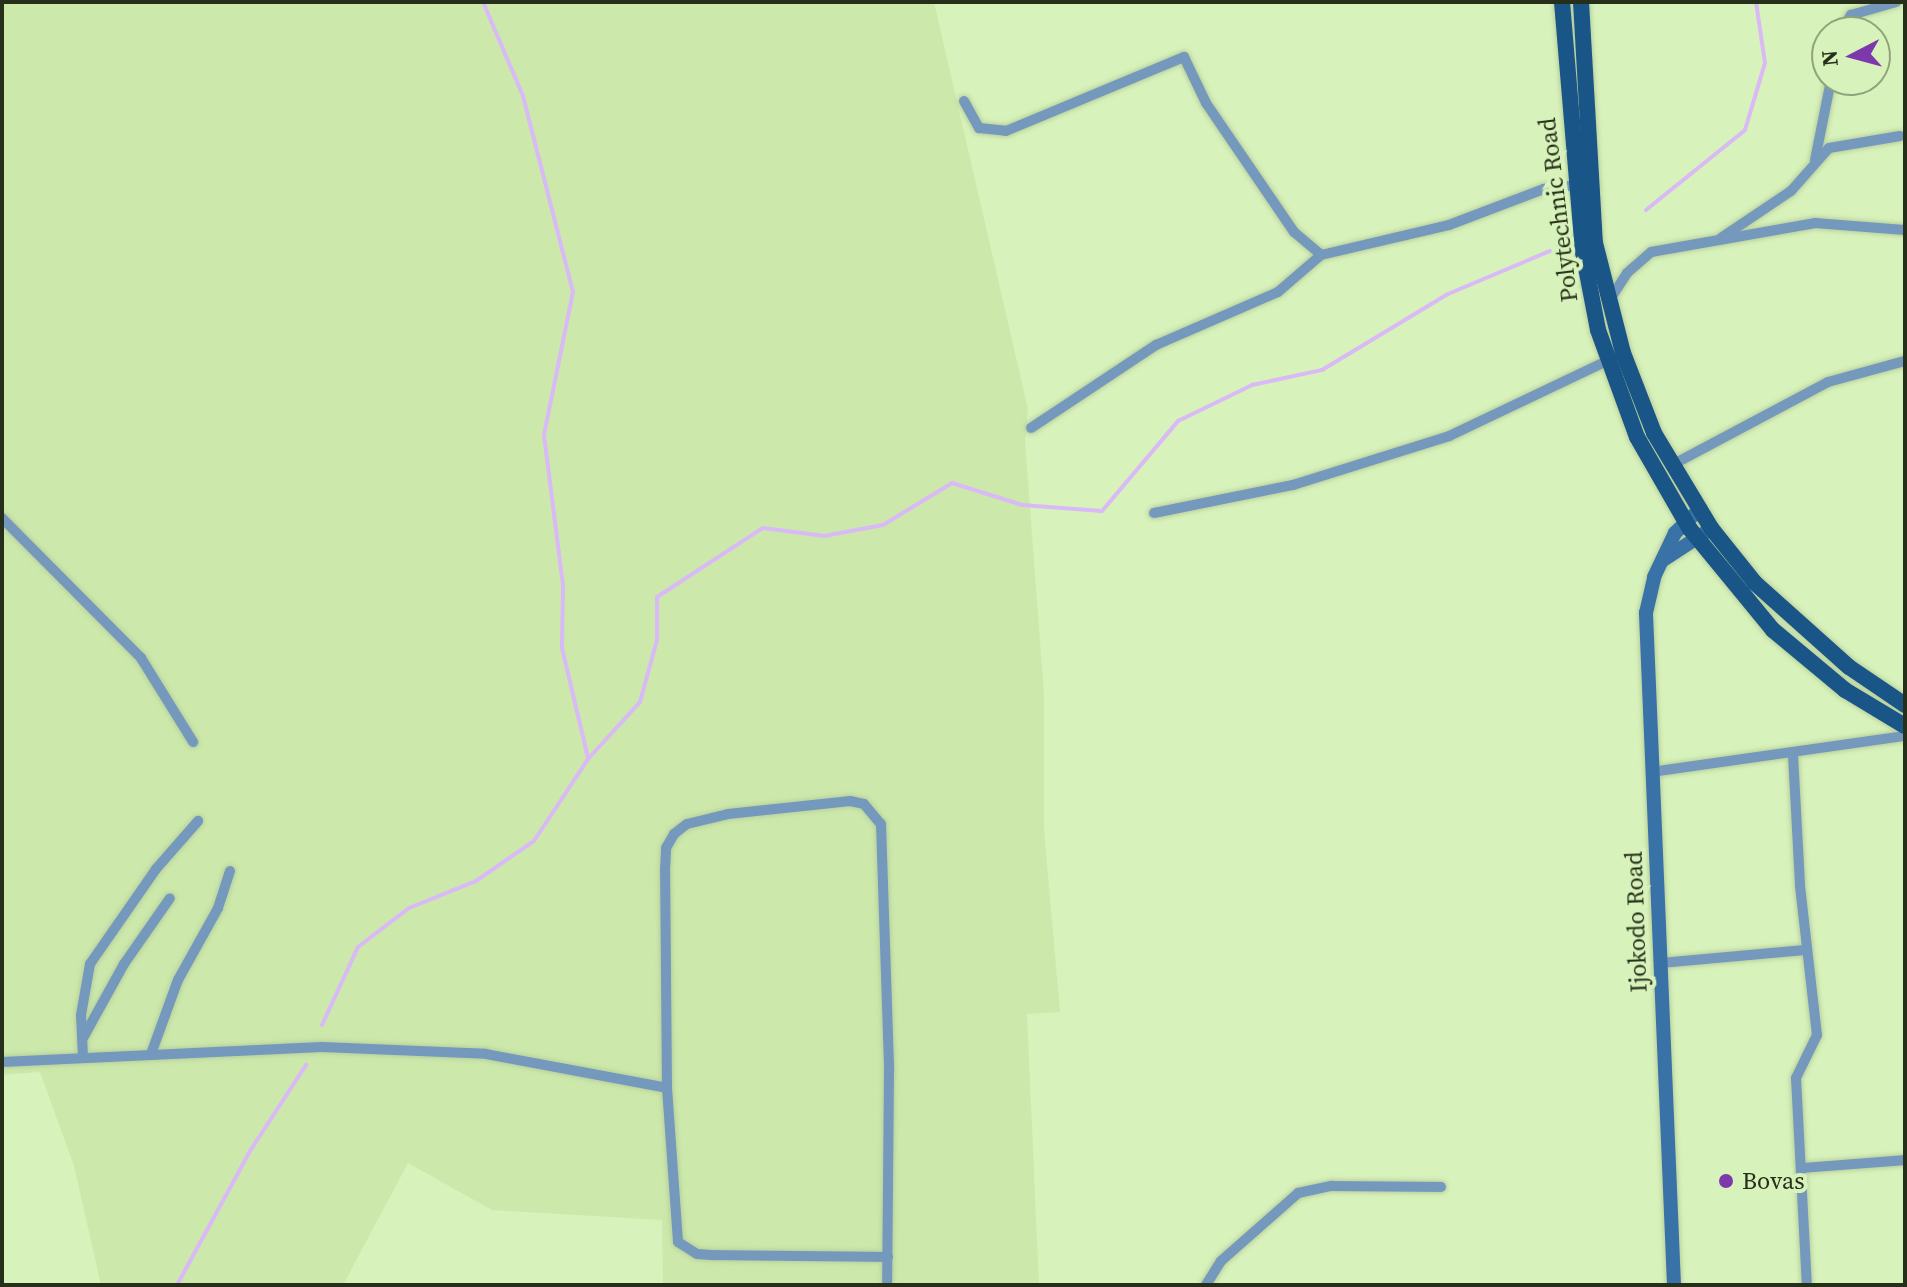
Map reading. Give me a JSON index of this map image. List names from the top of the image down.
{
  "streets": {
    "main road": ["Polytechnic Road", "Ijokodo Road"]
  },
  "crossings": [
    ["Polytechnic Road", "Ijokodo Road"]
  ],
  "places": ["Bovas"],
  "north": "left"
}
